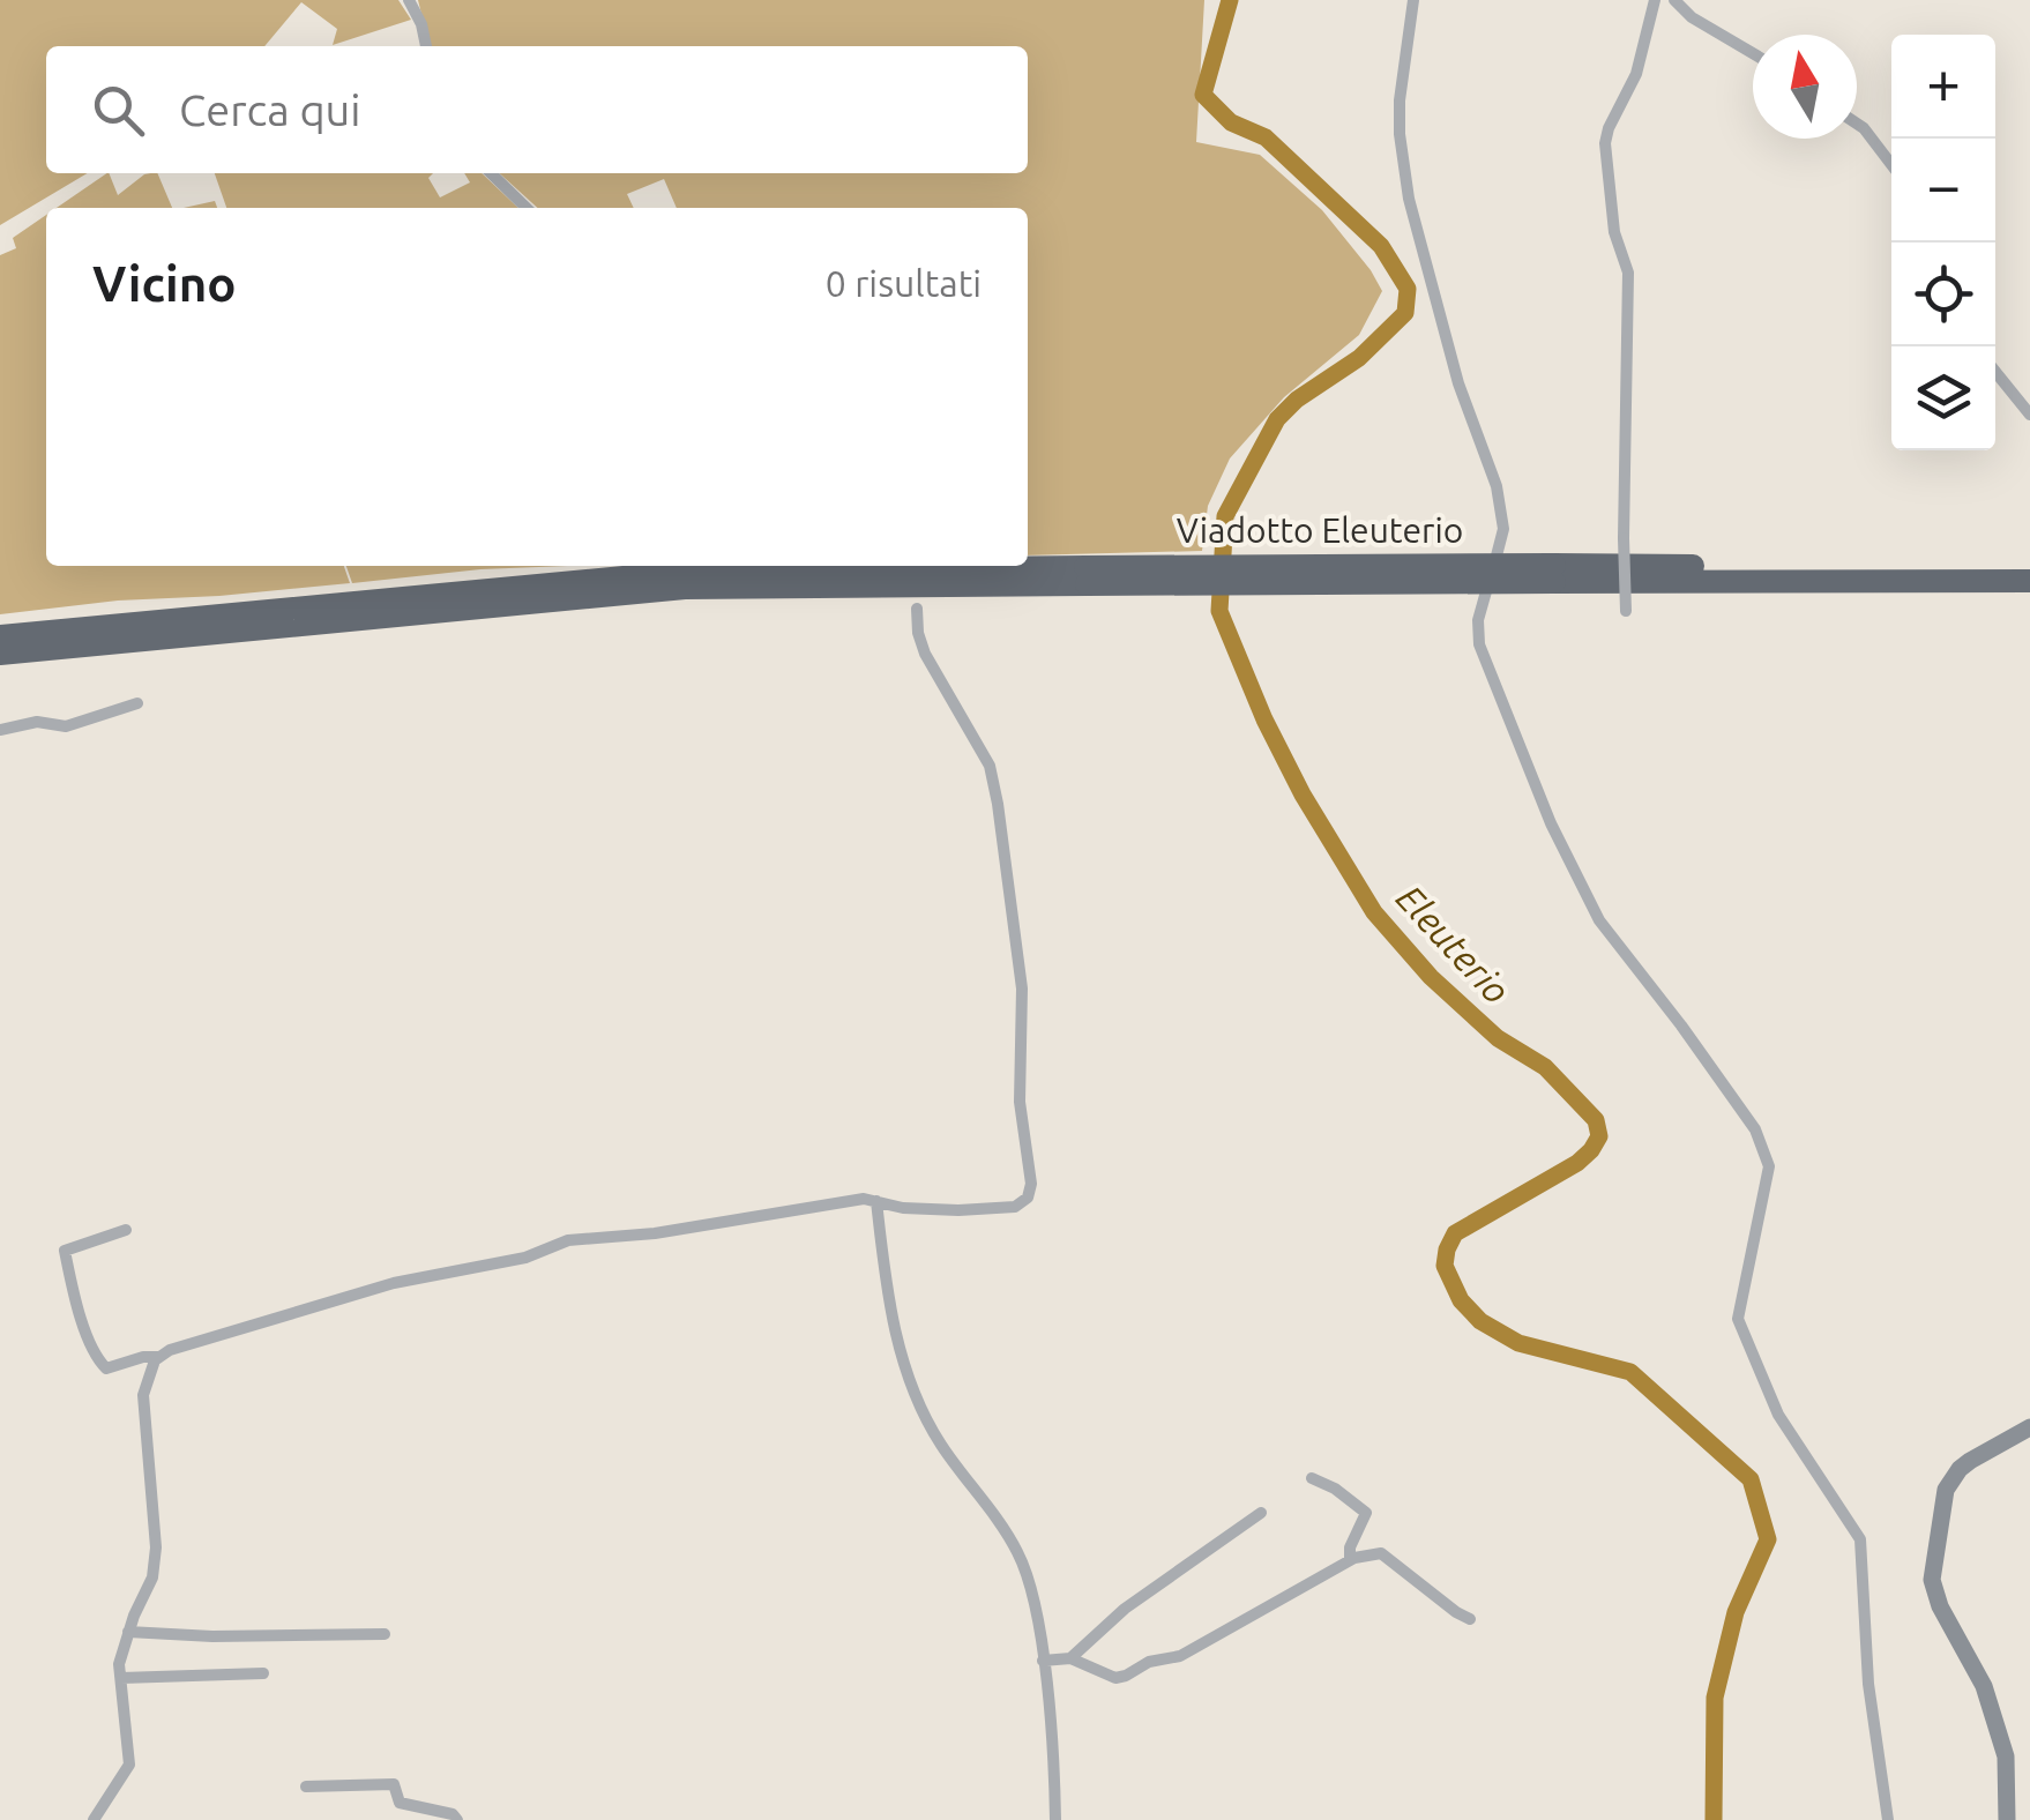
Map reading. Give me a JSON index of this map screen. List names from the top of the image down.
{
  "streets": {
    "highway": ["Viadotto Eleuterio"]
  },
  "water": ["Eleuterio"],
  "north": "top",
  "page": {
    "map_buttons": ["+", "−"],
    "search": "Cerca qui",
    "heading": ["Vicino", "0 risultati"]
  }
}
